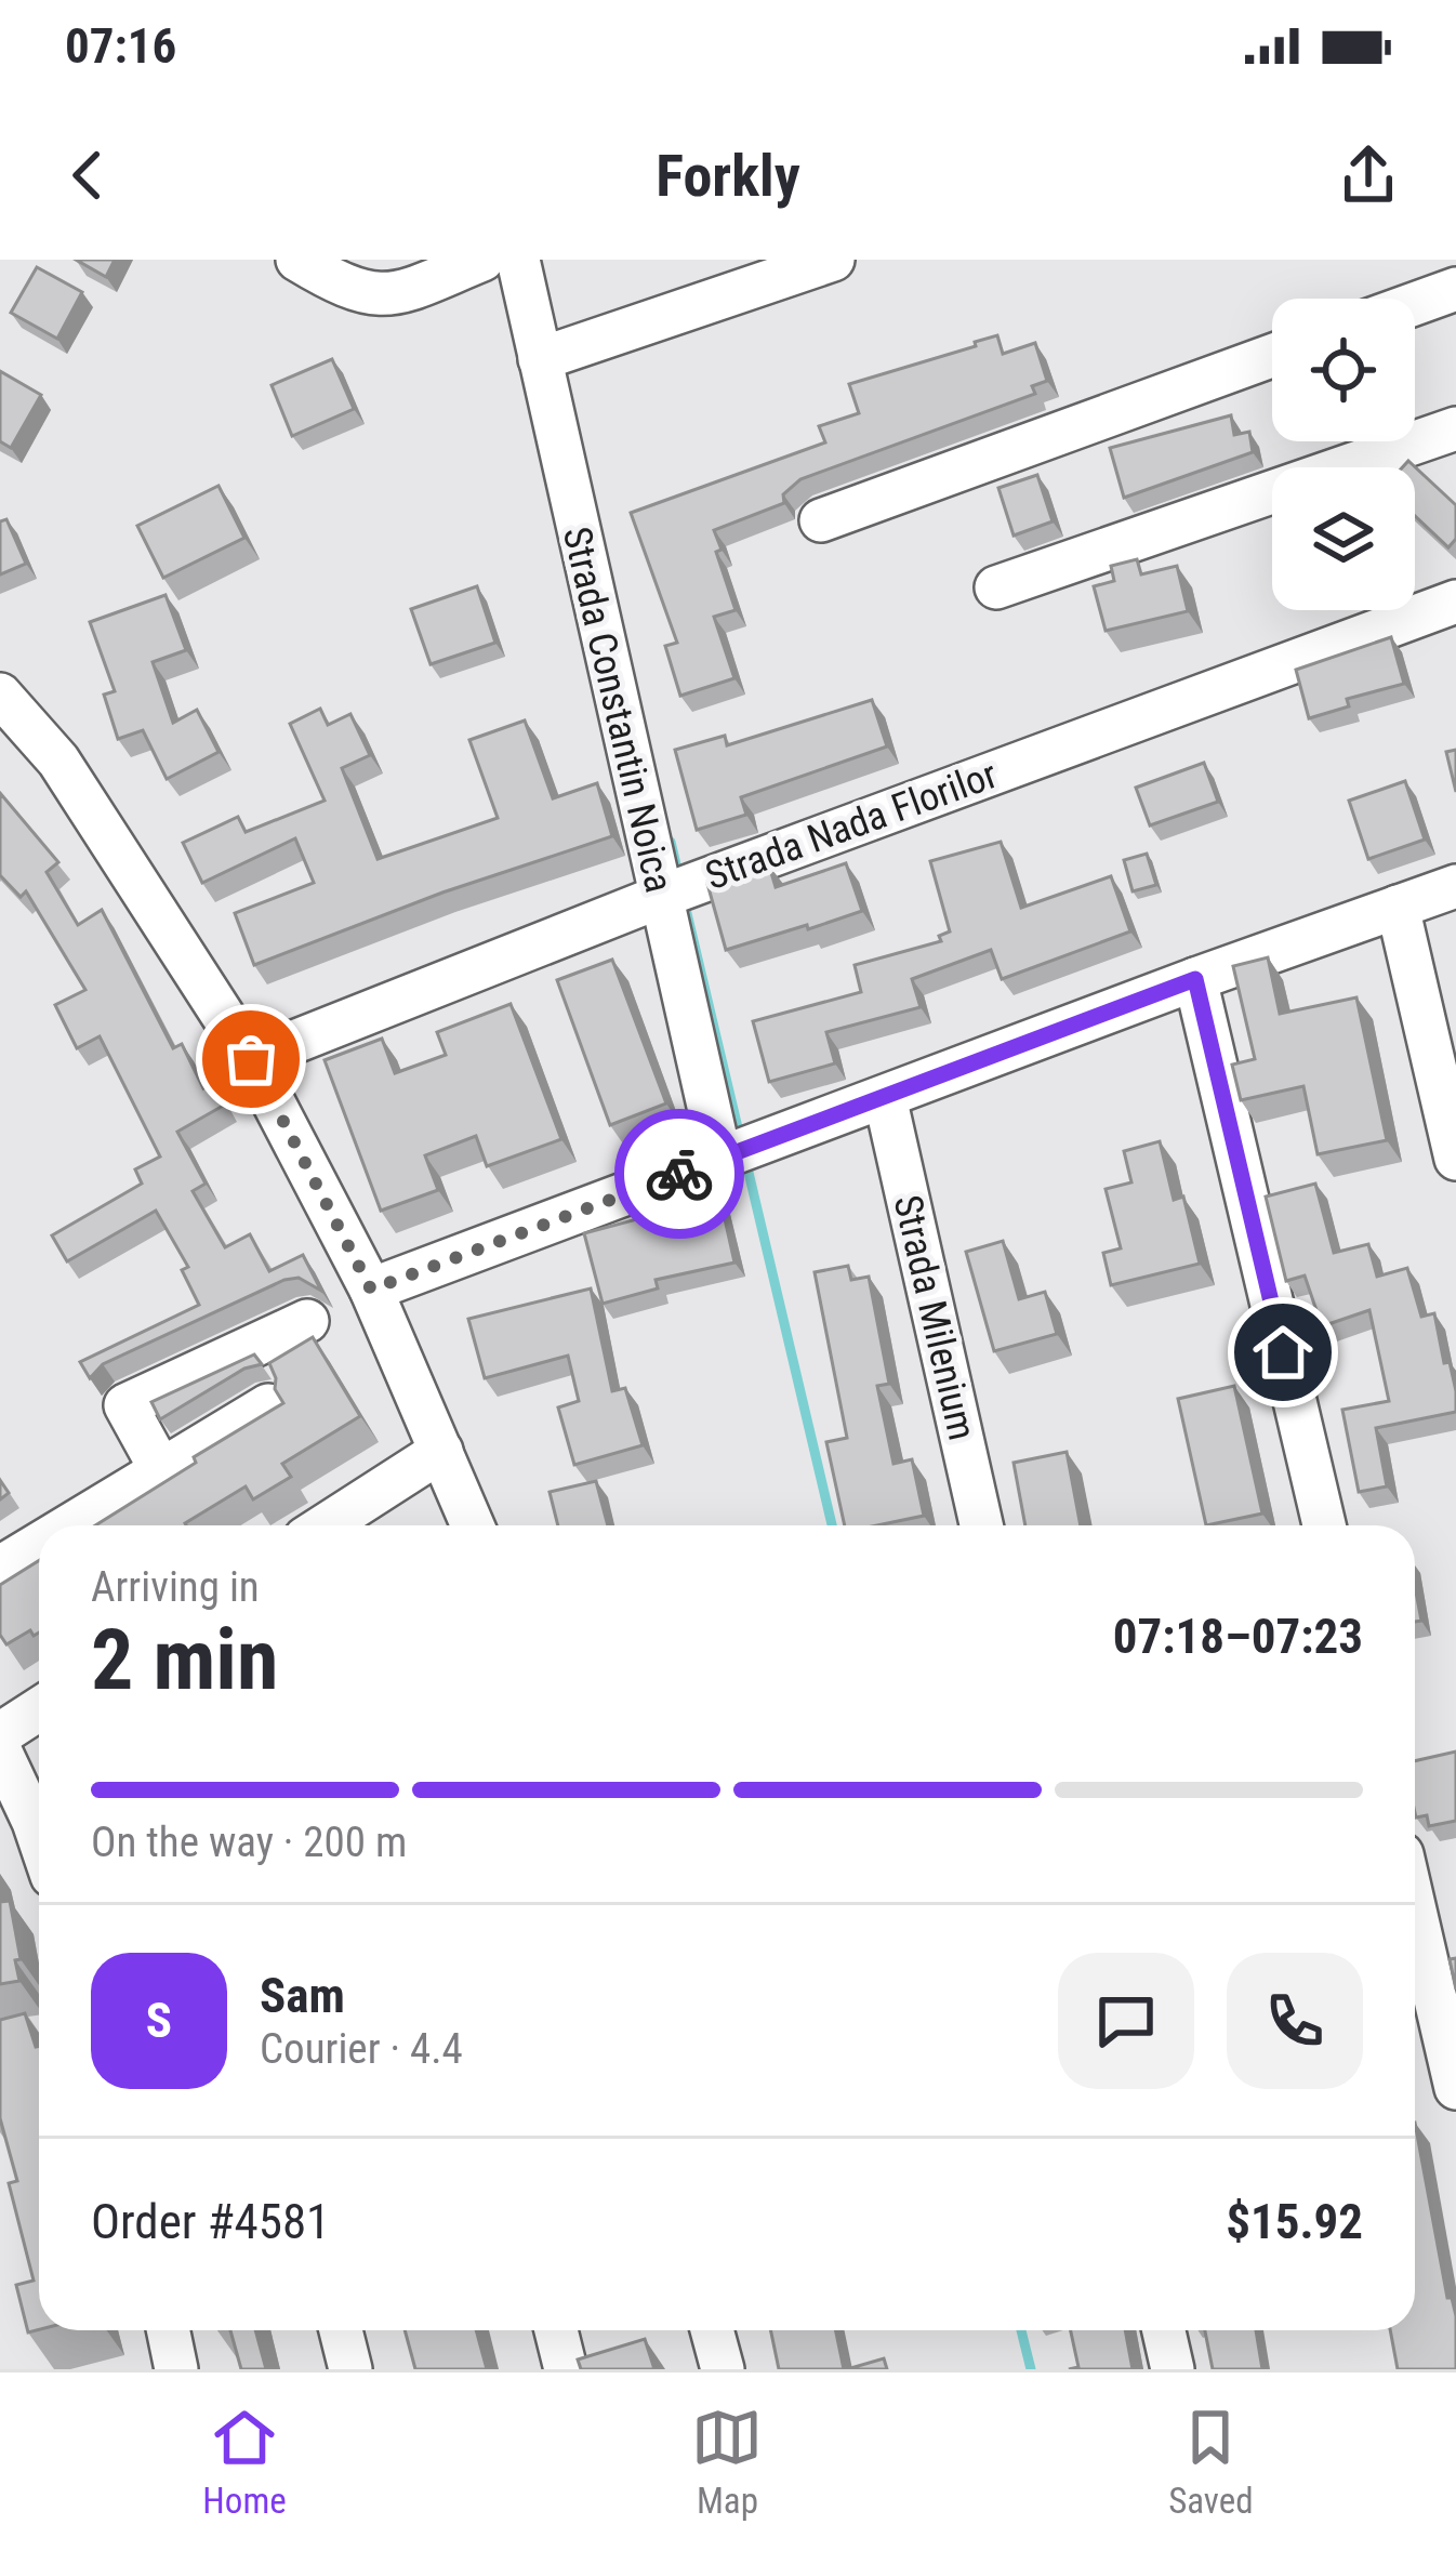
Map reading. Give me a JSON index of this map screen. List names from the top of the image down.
{
  "streets": {
    "street": ["Strada Constantin Noica", "Strada Nada Florilor", "Strada Milenium"]
  },
  "crossings": [
    ["Strada Constantin Noica", "Strada Nada Florilor"]
  ],
  "page": {
    "status": "07:16",
    "header": "Forkly",
    "heading": ["2 min", "Arriving in", "07:18–07:23"],
    "panel": [
      "Sam",
      "Courier · 4.4",
      "Order #4581",
      "$15.92"
    ],
    "bar": "On the way · 200 m",
    "round": "S",
    "tabs": ["Home", "Map", "Saved"]
  }
}
